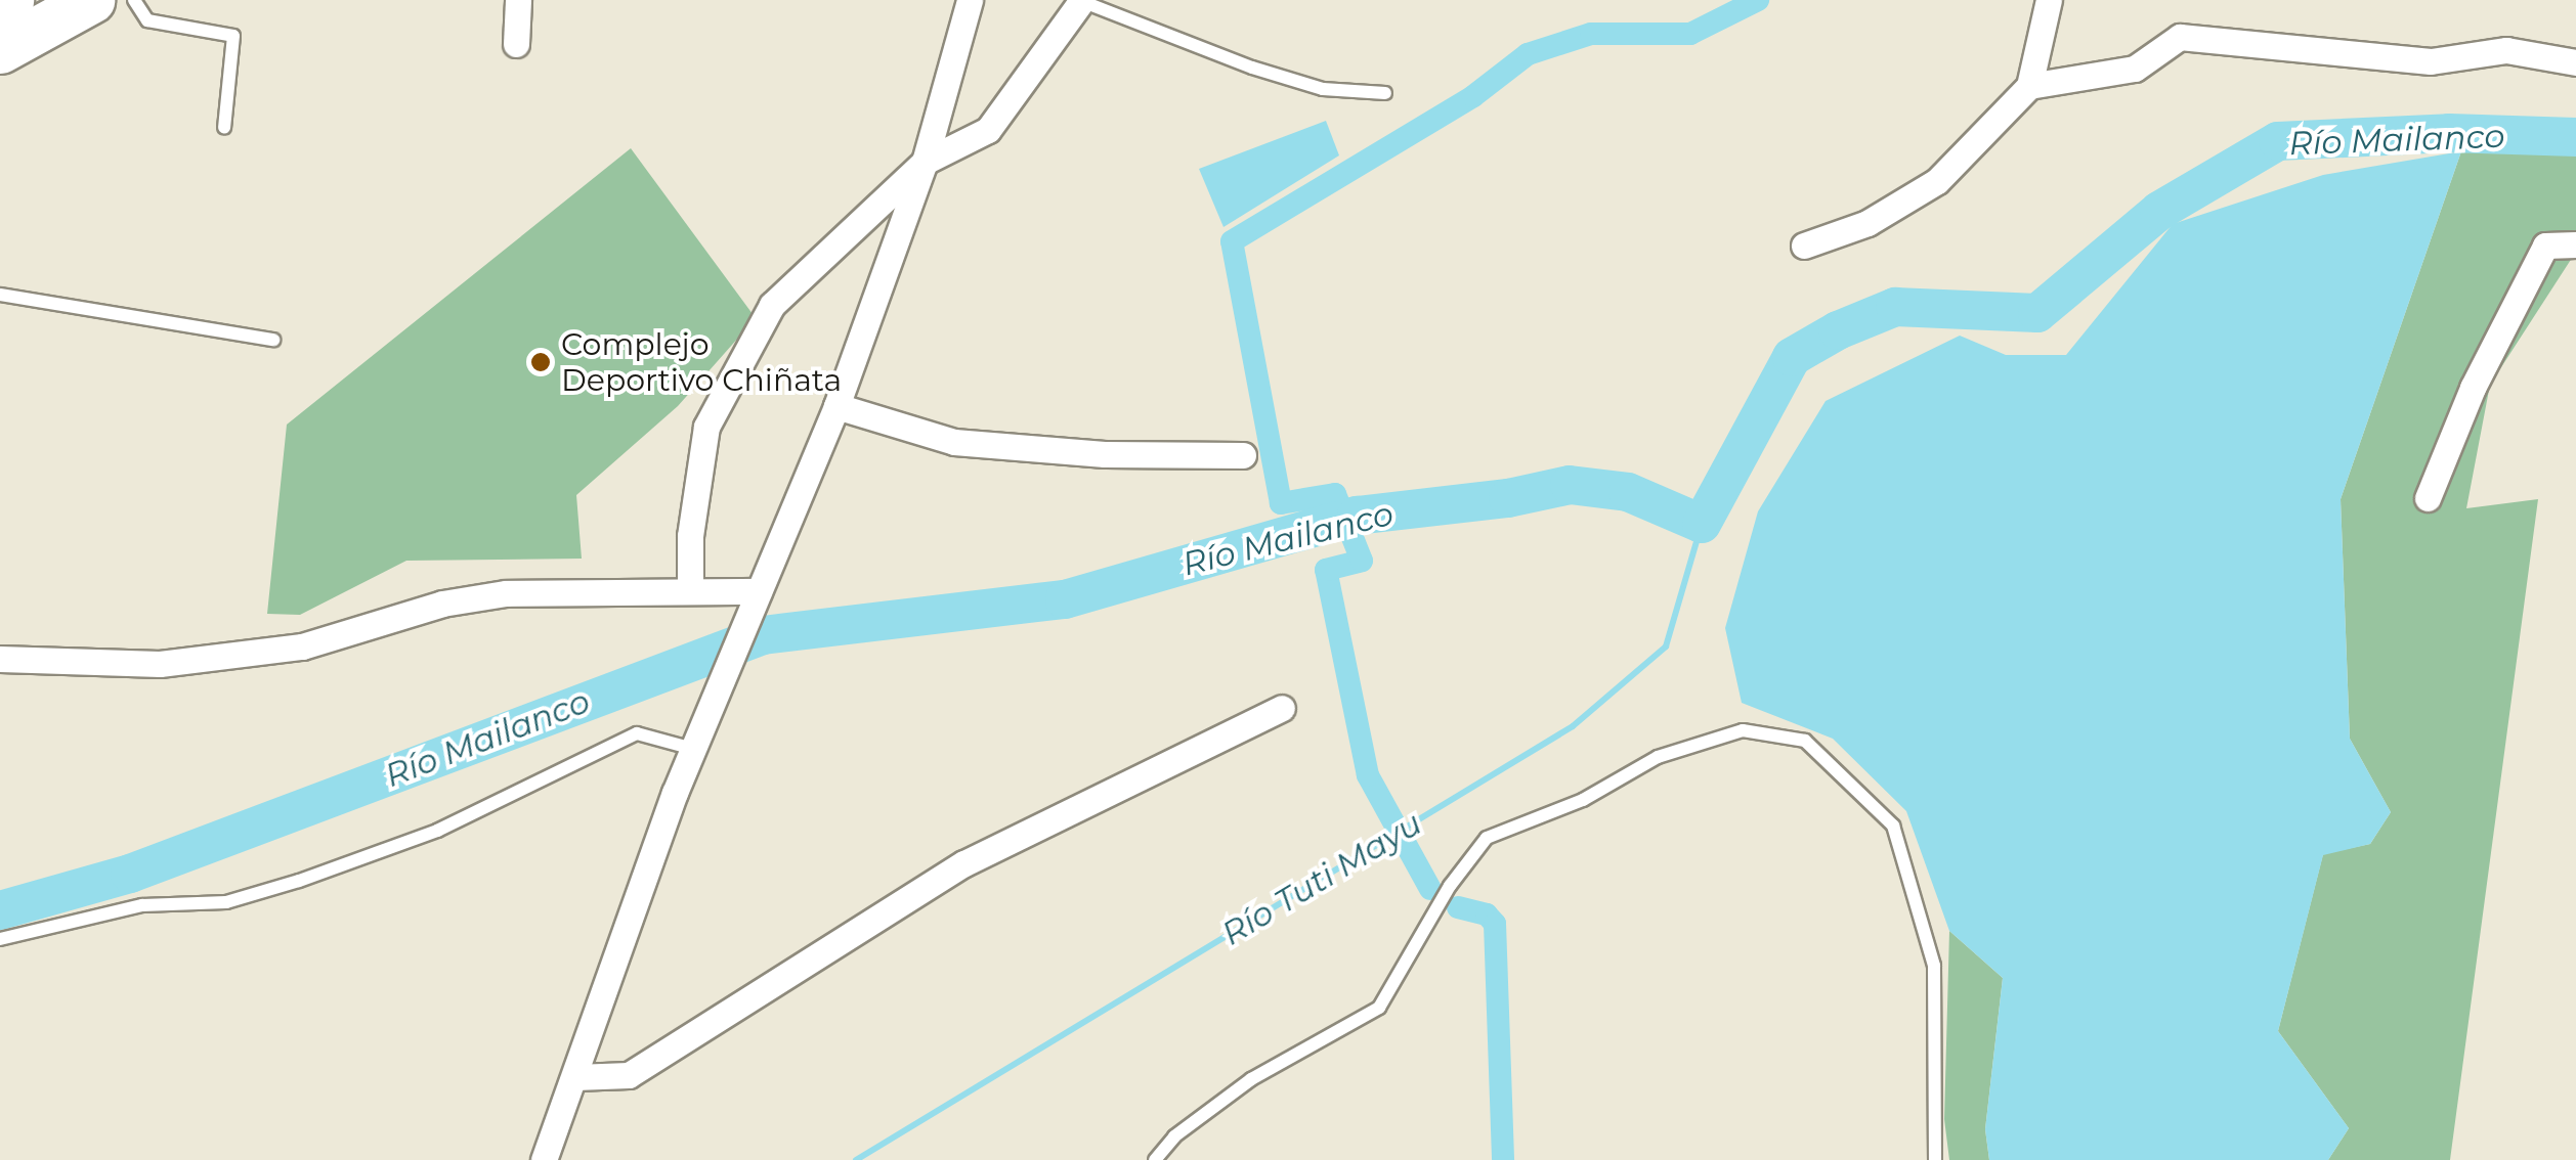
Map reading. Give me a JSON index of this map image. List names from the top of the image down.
{
  "water": ["Río Mailanco", "Río Tuti Mayu"],
  "places": ["Complejo Deportivo Chiñata"]
}
